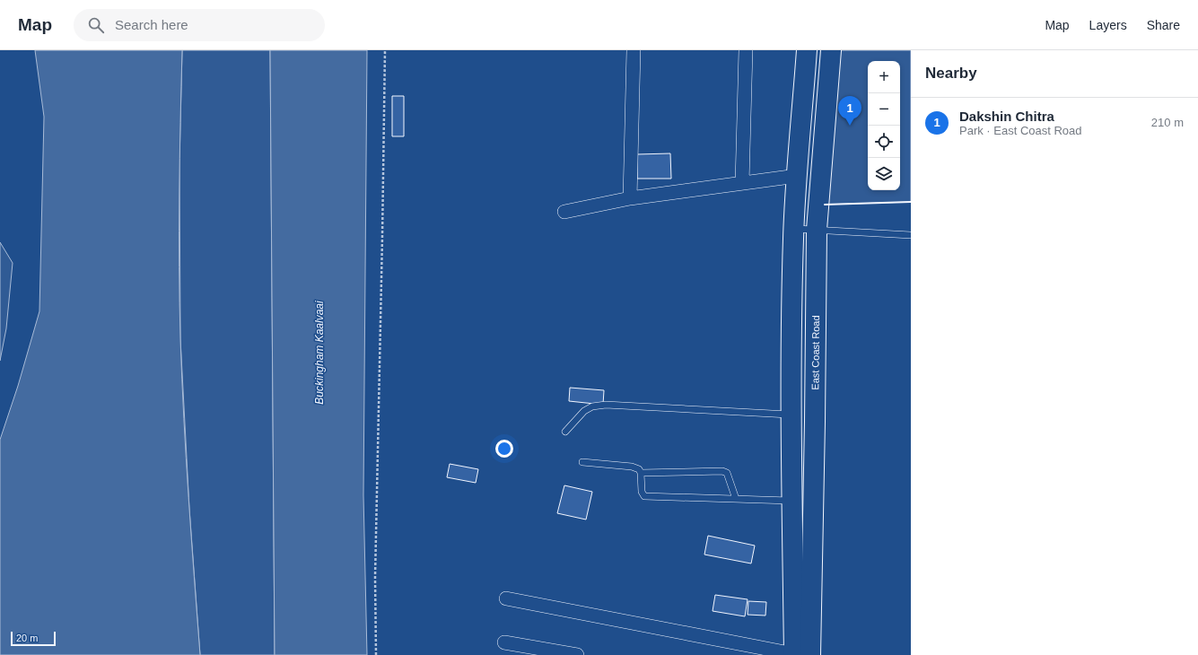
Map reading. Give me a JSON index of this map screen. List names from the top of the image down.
{
  "streets": {
    "main road": ["East Coast Road"]
  },
  "water": ["Buckingham Kaalvaai"],
  "scale_bar": "20 m",
  "page": {
    "header": "Map",
    "search": "Search here",
    "nav": ["Map", "Layers", "Share"],
    "heading": "Nearby",
    "map_buttons": ["+", "−"],
    "pins": "1",
    "list": [
      {
        "mark": "1",
        "name": "Dakshin Chitra",
        "note": "Park · East Coast Road",
        "value": "210 m"
      }
    ],
    "scale": "20 m"
  }
}
